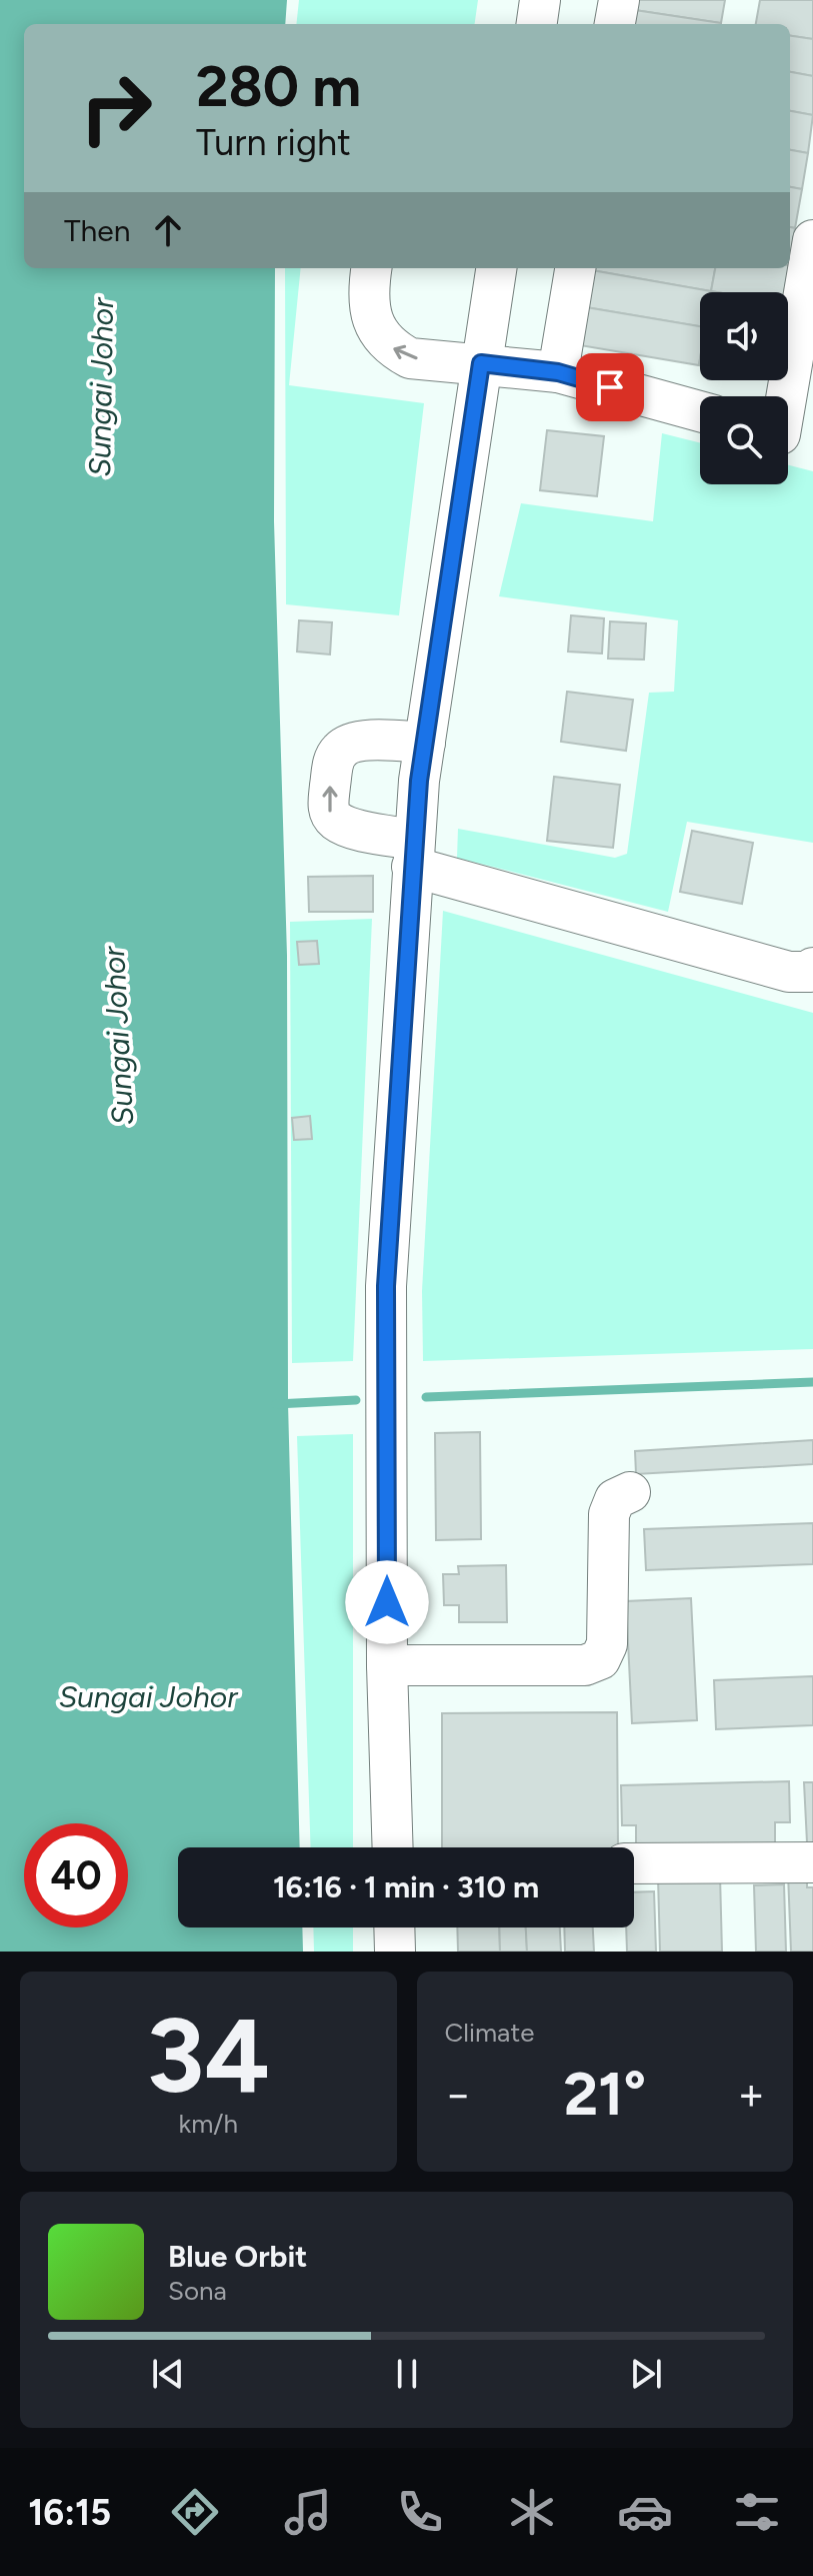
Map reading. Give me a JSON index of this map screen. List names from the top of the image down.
{
  "water": ["Sungai Johor"],
  "page": {
    "turn": ["280 m", "Turn right"],
    "then": "Then",
    "limit": "40",
    "trip": "16:16 · 1 min · 310 m",
    "tile": [
      ["34", "km/h"],
      "Climate"
    ],
    "heat": ["−", "21°", "+"],
    "song": ["Blue Orbit", "Sona"],
    "tabs": "16:15"
  }
}
